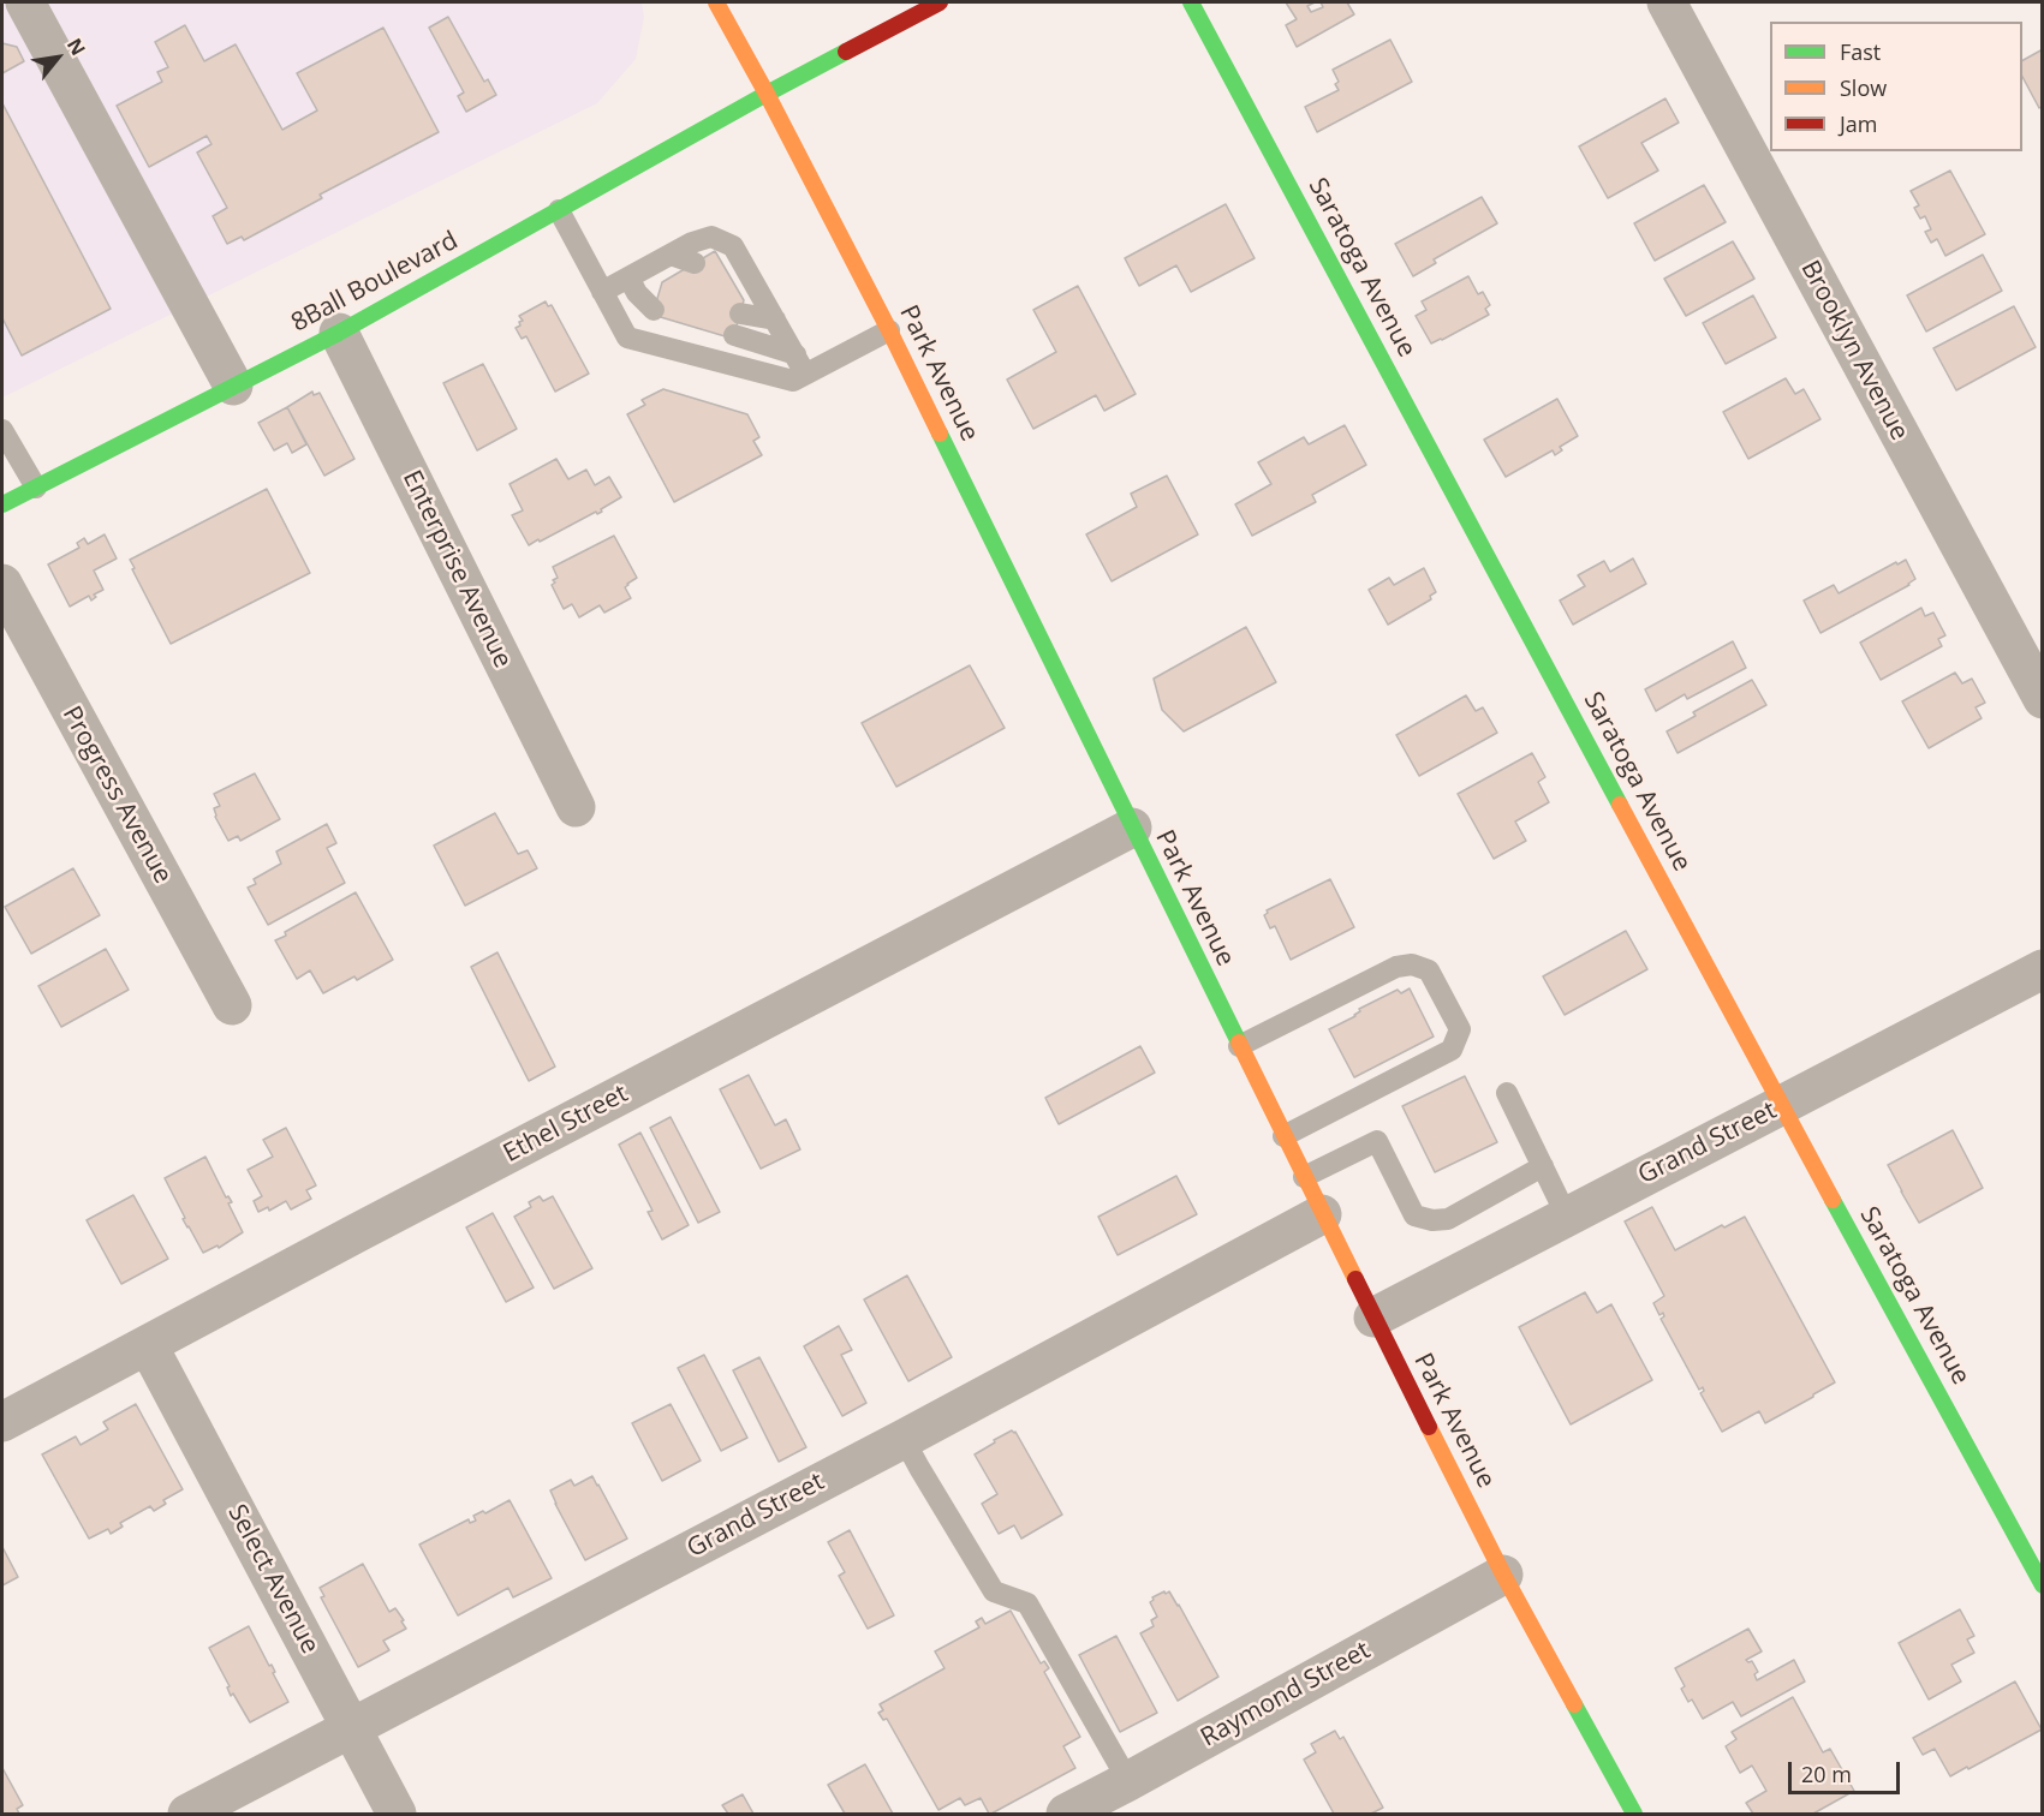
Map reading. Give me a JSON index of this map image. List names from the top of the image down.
{
  "streets": {
    "main road": ["Saratoga Avenue", "8Ball Boulevard", "Park Avenue"],
    "street": [
      "Brooklyn Avenue",
      "Enterprise Avenue",
      "Progress Avenue",
      "Ethel Street",
      "Grand Street",
      "Select Avenue",
      "Raymond Street"
    ]
  },
  "crossings": [
    ["Saratoga Avenue", "Grand Street"],
    ["8Ball Boulevard", "Park Avenue"],
    ["8Ball Boulevard", "Enterprise Avenue"],
    ["Park Avenue", "Ethel Street"],
    ["Park Avenue", "Grand Street"],
    ["Park Avenue", "Raymond Street"],
    ["Ethel Street", "Select Avenue"],
    ["Grand Street", "Select Avenue"]
  ],
  "legend": ["Fast", "Slow", "Jam"],
  "scale_bar": "20 m",
  "north": "top right"
}
